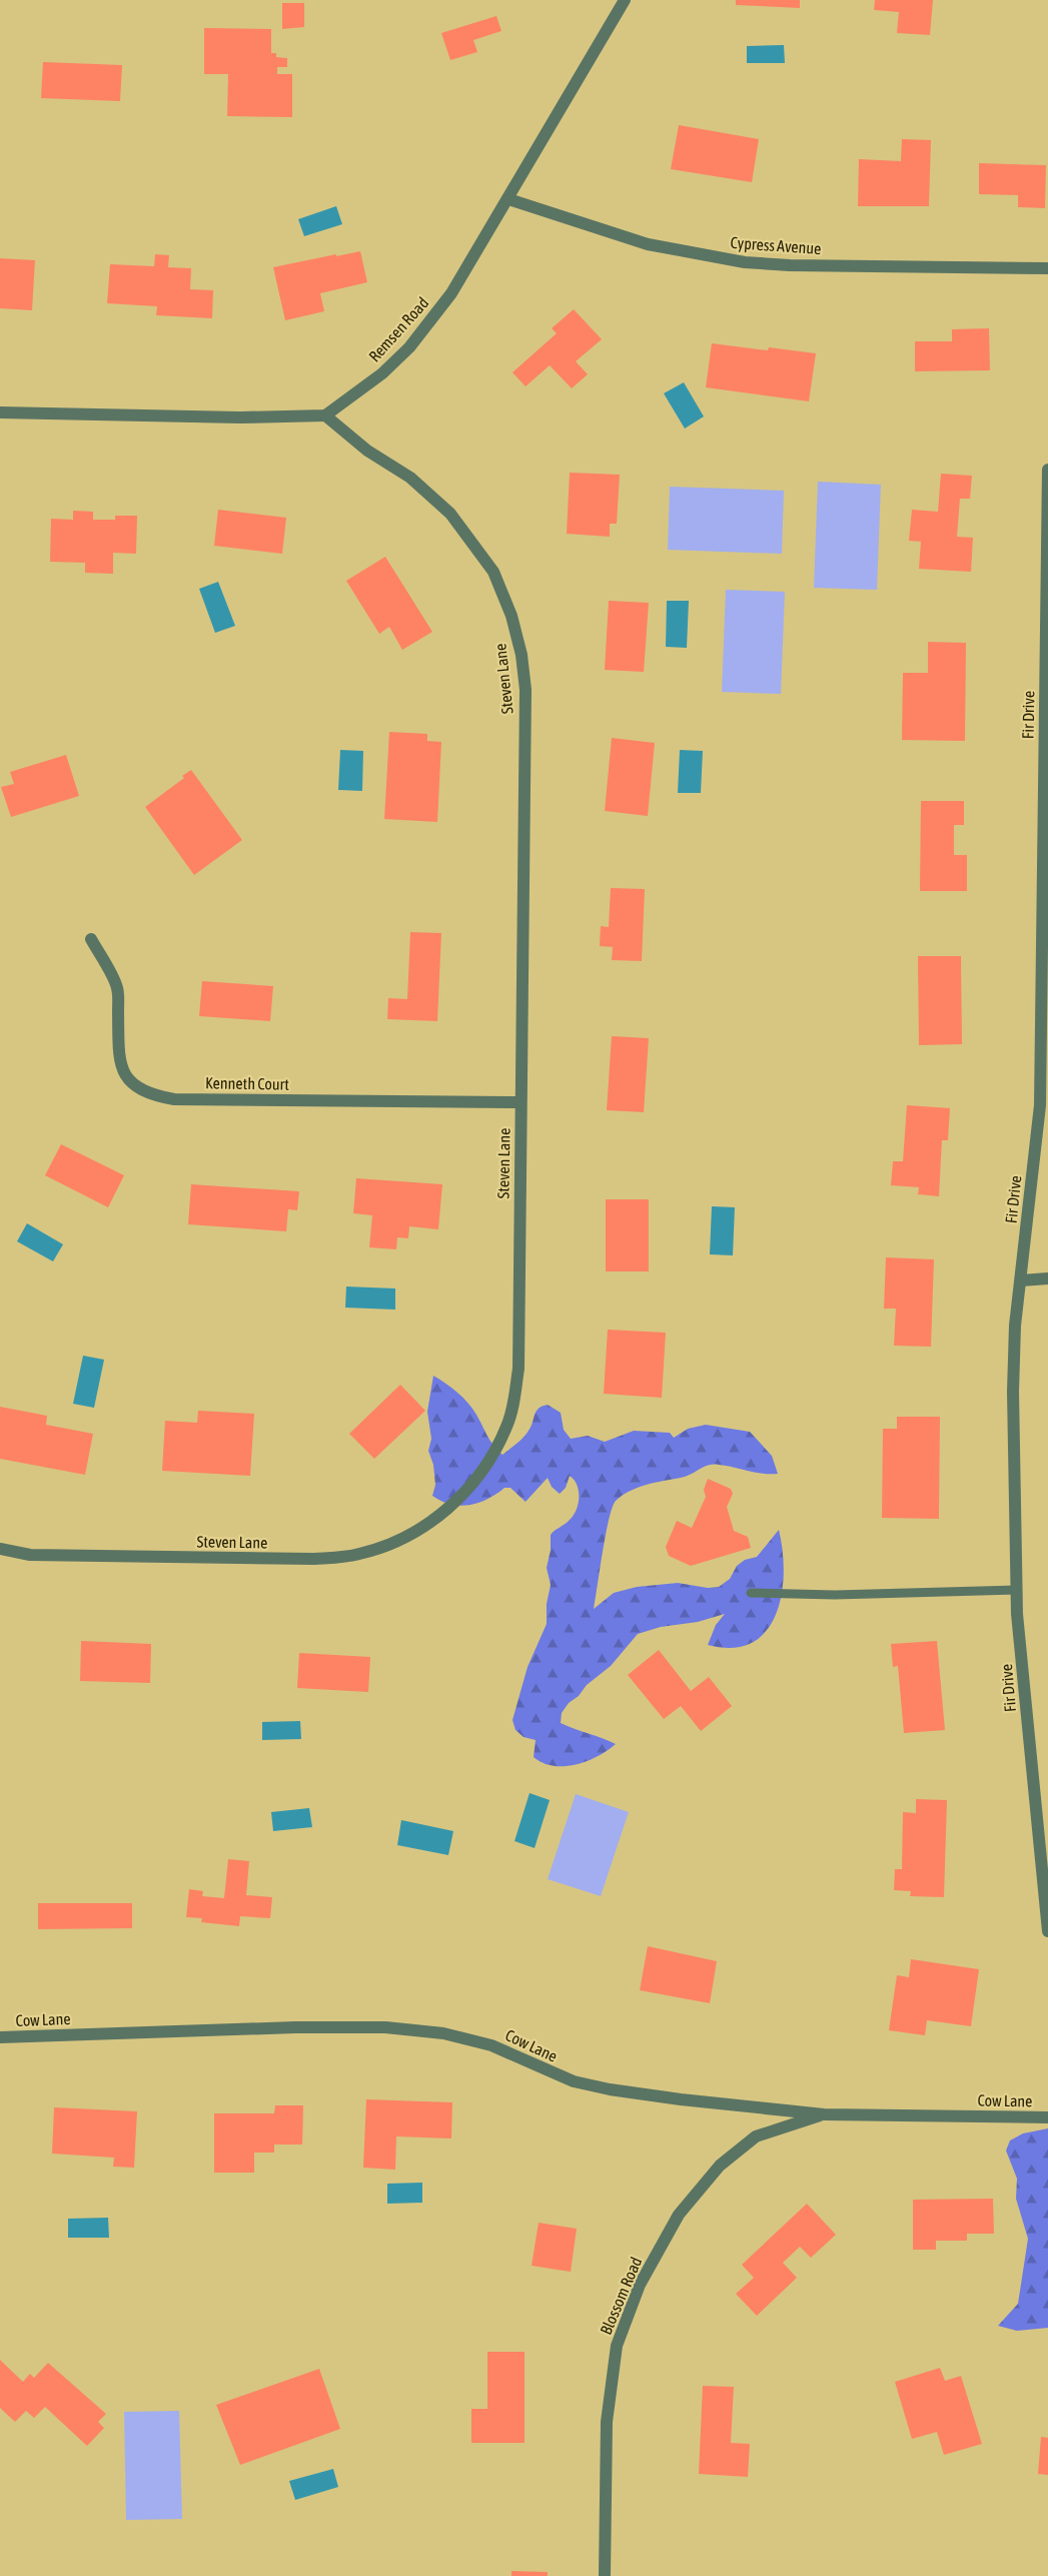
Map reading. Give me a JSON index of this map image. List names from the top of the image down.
{
  "streets": {
    "street": [
      "Cypress Avenue",
      "Remsen Road",
      "Steven Lane",
      "Fir Drive",
      "Kenneth Court",
      "Cow Lane",
      "Blossom Road"
    ]
  },
  "crossings": [
    ["Cypress Avenue", "Remsen Road"],
    ["Remsen Road", "Steven Lane"],
    ["Steven Lane", "Kenneth Court"],
    ["Cow Lane", "Blossom Road"]
  ]
}
